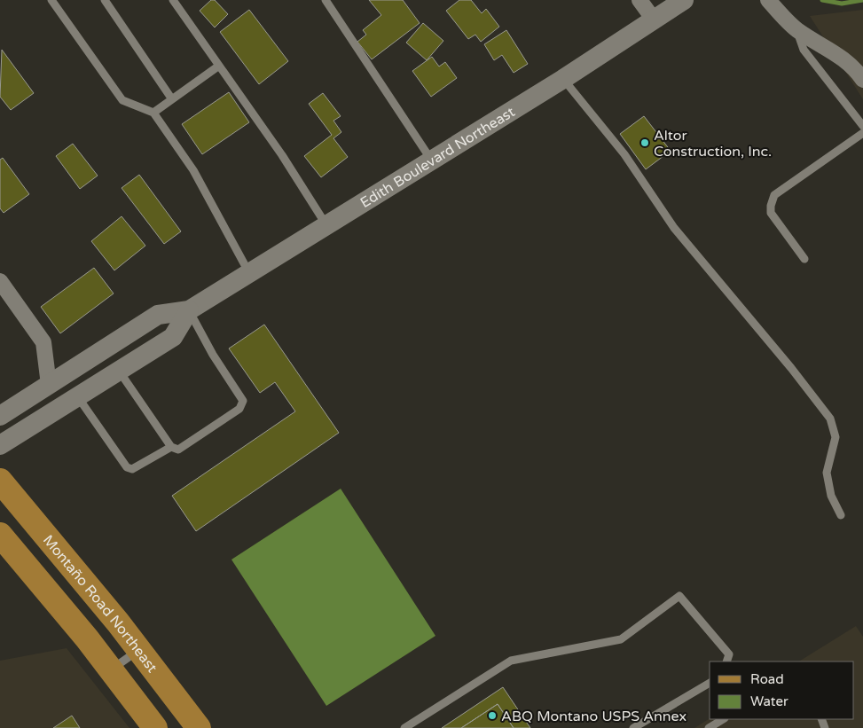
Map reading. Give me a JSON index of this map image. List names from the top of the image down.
{
  "streets": {
    "main road": ["Montaño Road Northeast"],
    "street": ["Edith Boulevard Northeast"]
  },
  "places": ["Altor Construction, Inc.", "ABQ Montano USPS Annex"],
  "legend": ["Road", "Water"]
}
